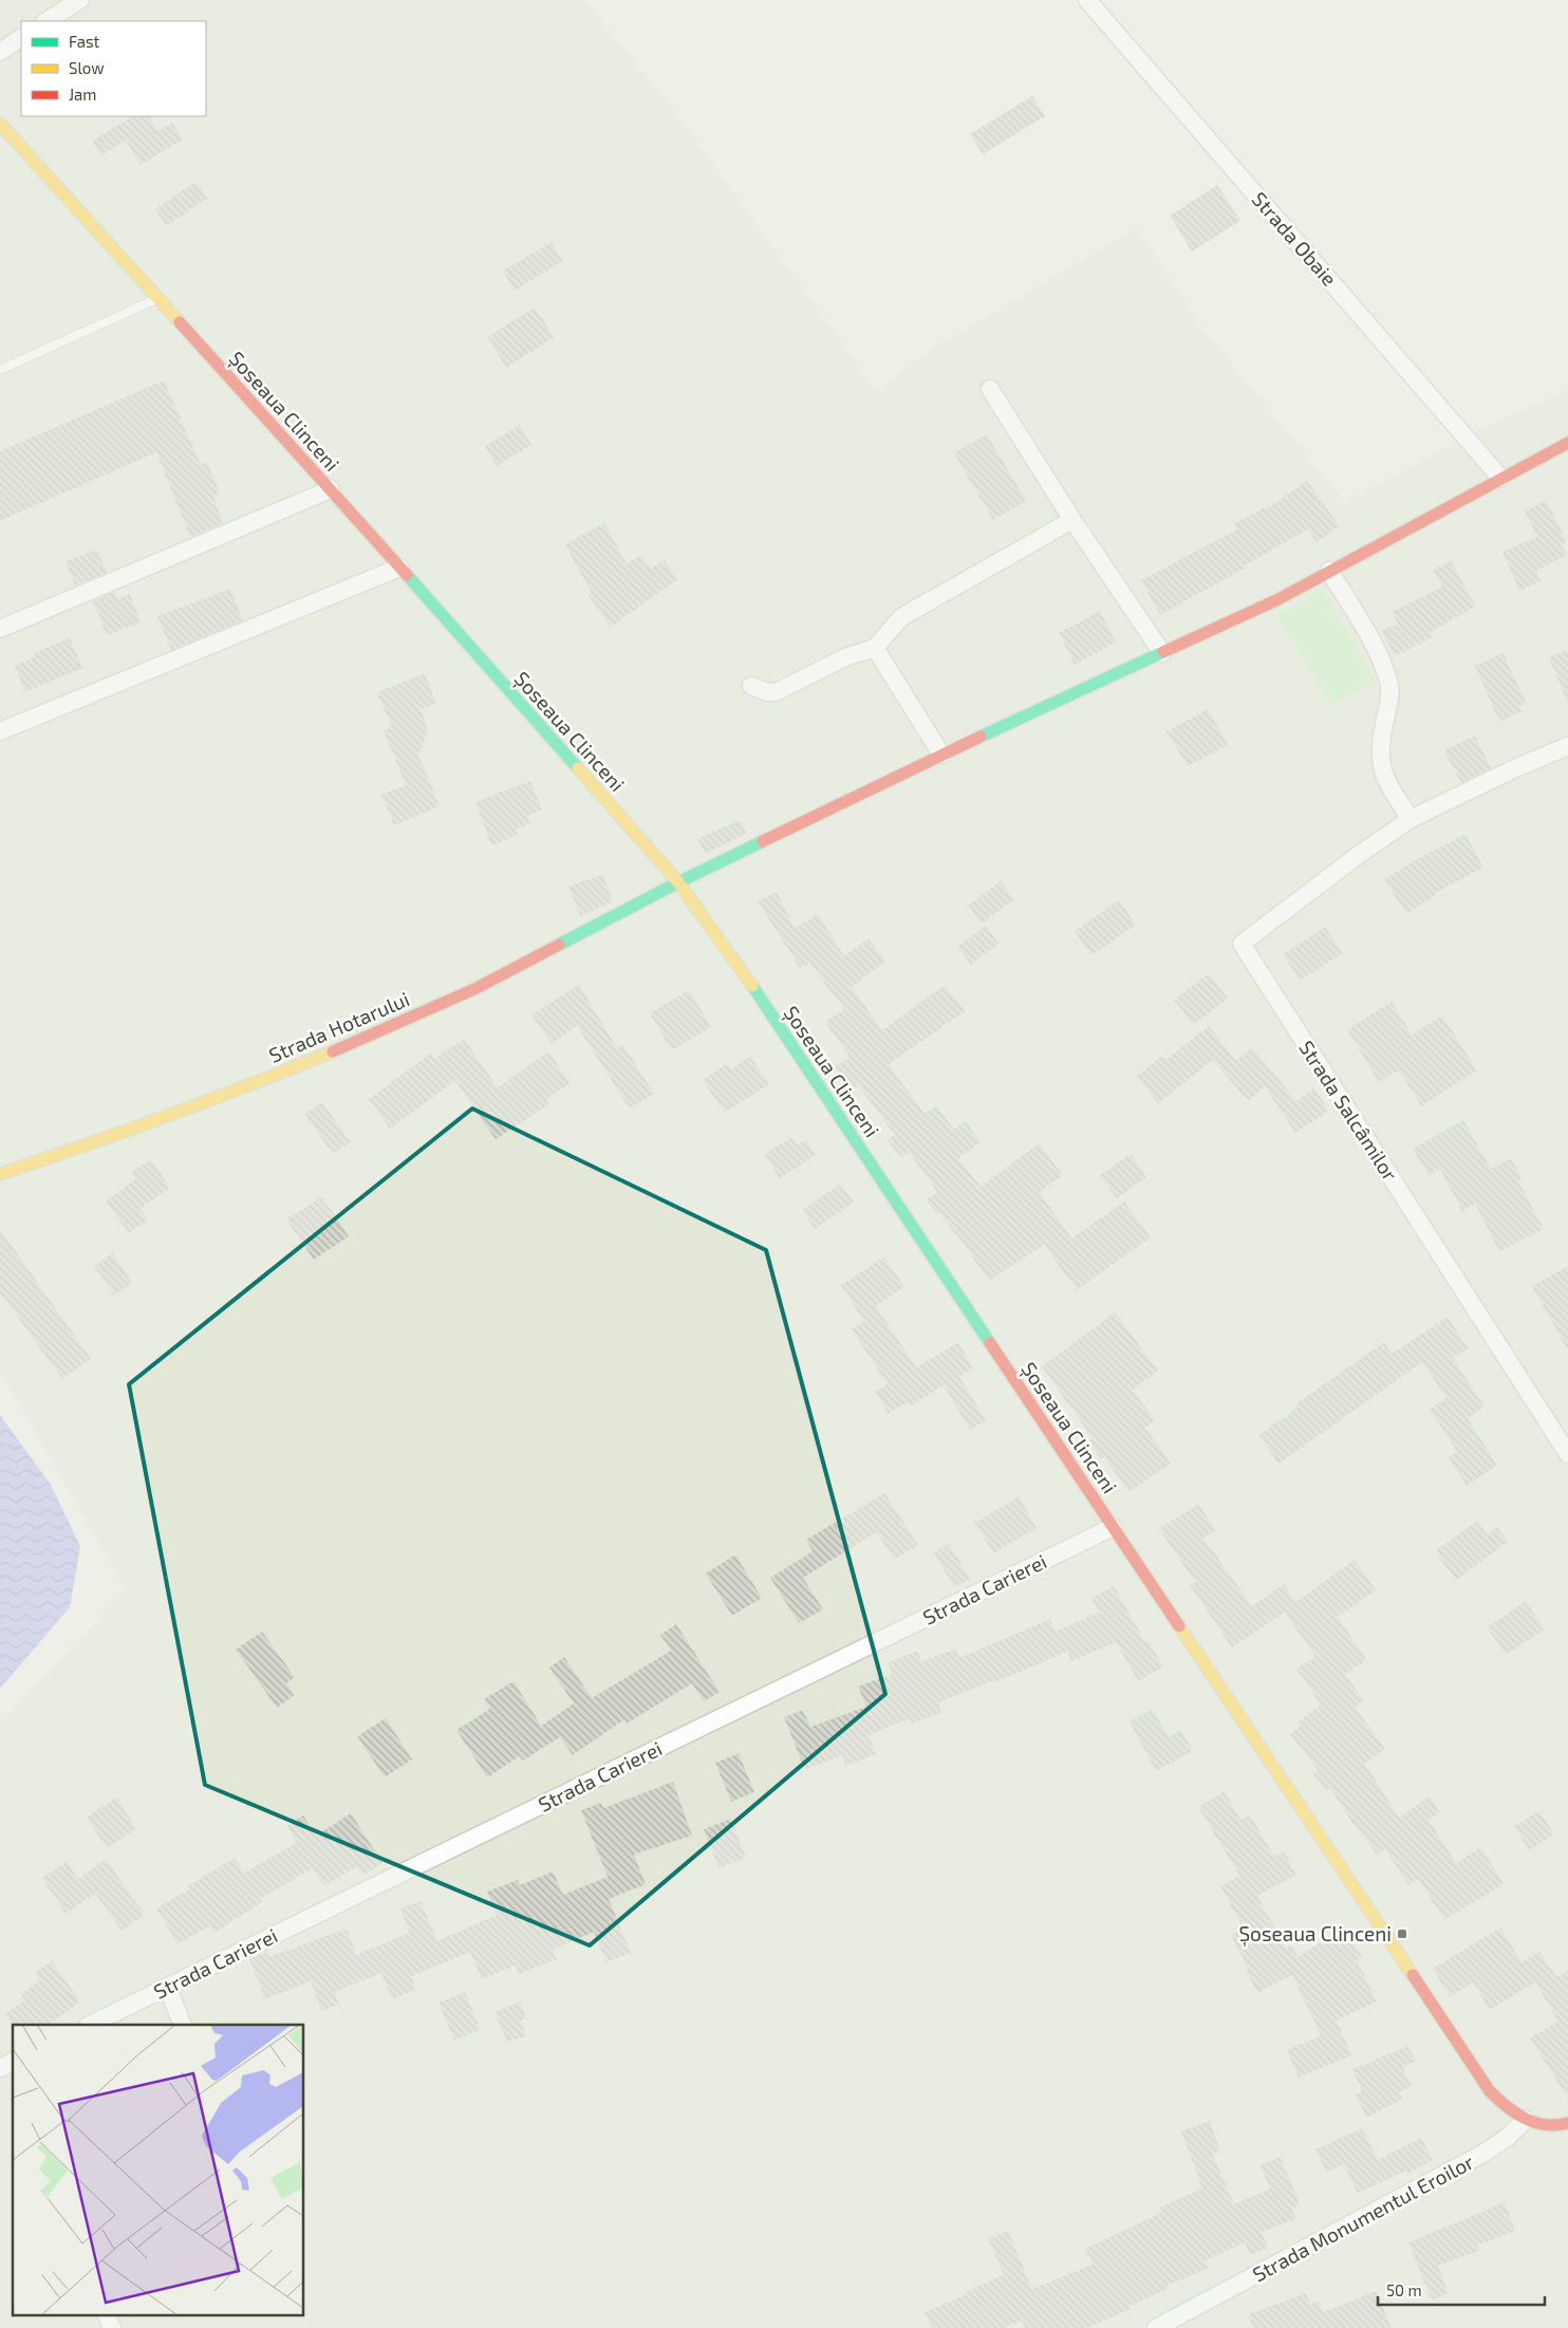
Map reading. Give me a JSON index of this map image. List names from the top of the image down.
{
  "streets": {
    "main road": ["Șoseaua Clinceni", "Strada Hotarului"],
    "street": [
      "Strada Obaie",
      "Strada Salcâmilor",
      "Strada Carierei",
      "Strada Monumentul Eroilor"
    ]
  },
  "crossings": [
    ["Strada Obaie", "Strada Hotarului"],
    ["Șoseaua Clinceni", "Strada Hotarului"],
    ["Șoseaua Clinceni", "Strada Carierei"],
    ["Șoseaua Clinceni", "Strada Monumentul Eroilor"]
  ],
  "places": {
    "transit": ["Șoseaua Clinceni"]
  },
  "legend": ["Fast", "Slow", "Jam"],
  "scale_bar": "50 m"
}
